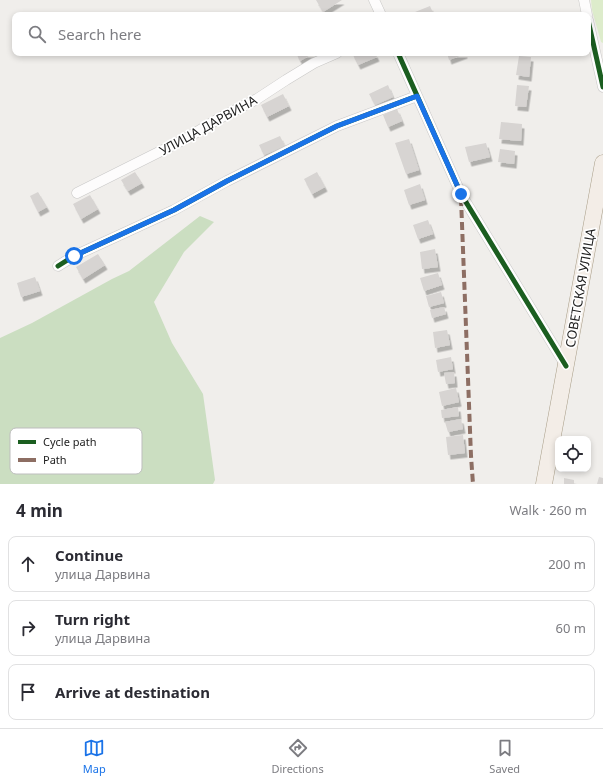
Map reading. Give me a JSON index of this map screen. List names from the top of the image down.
{
  "streets": {
    "main road": ["СОВЕТСКАЯ УЛИЦА"],
    "street": ["УЛИЦА ДАРВИНА"]
  },
  "legend": ["Cycle path", "Path"],
  "page": {
    "search": "Search here",
    "heading": ["4 min", "Walk · 260 m"],
    "list": [
      ["Continue", "улица Дарвина", "200 m"],
      ["Turn right", "улица Дарвина", "60 m"],
      "Arrive at destination"
    ],
    "nav": ["Map", "Directions", "Saved"]
  }
}
